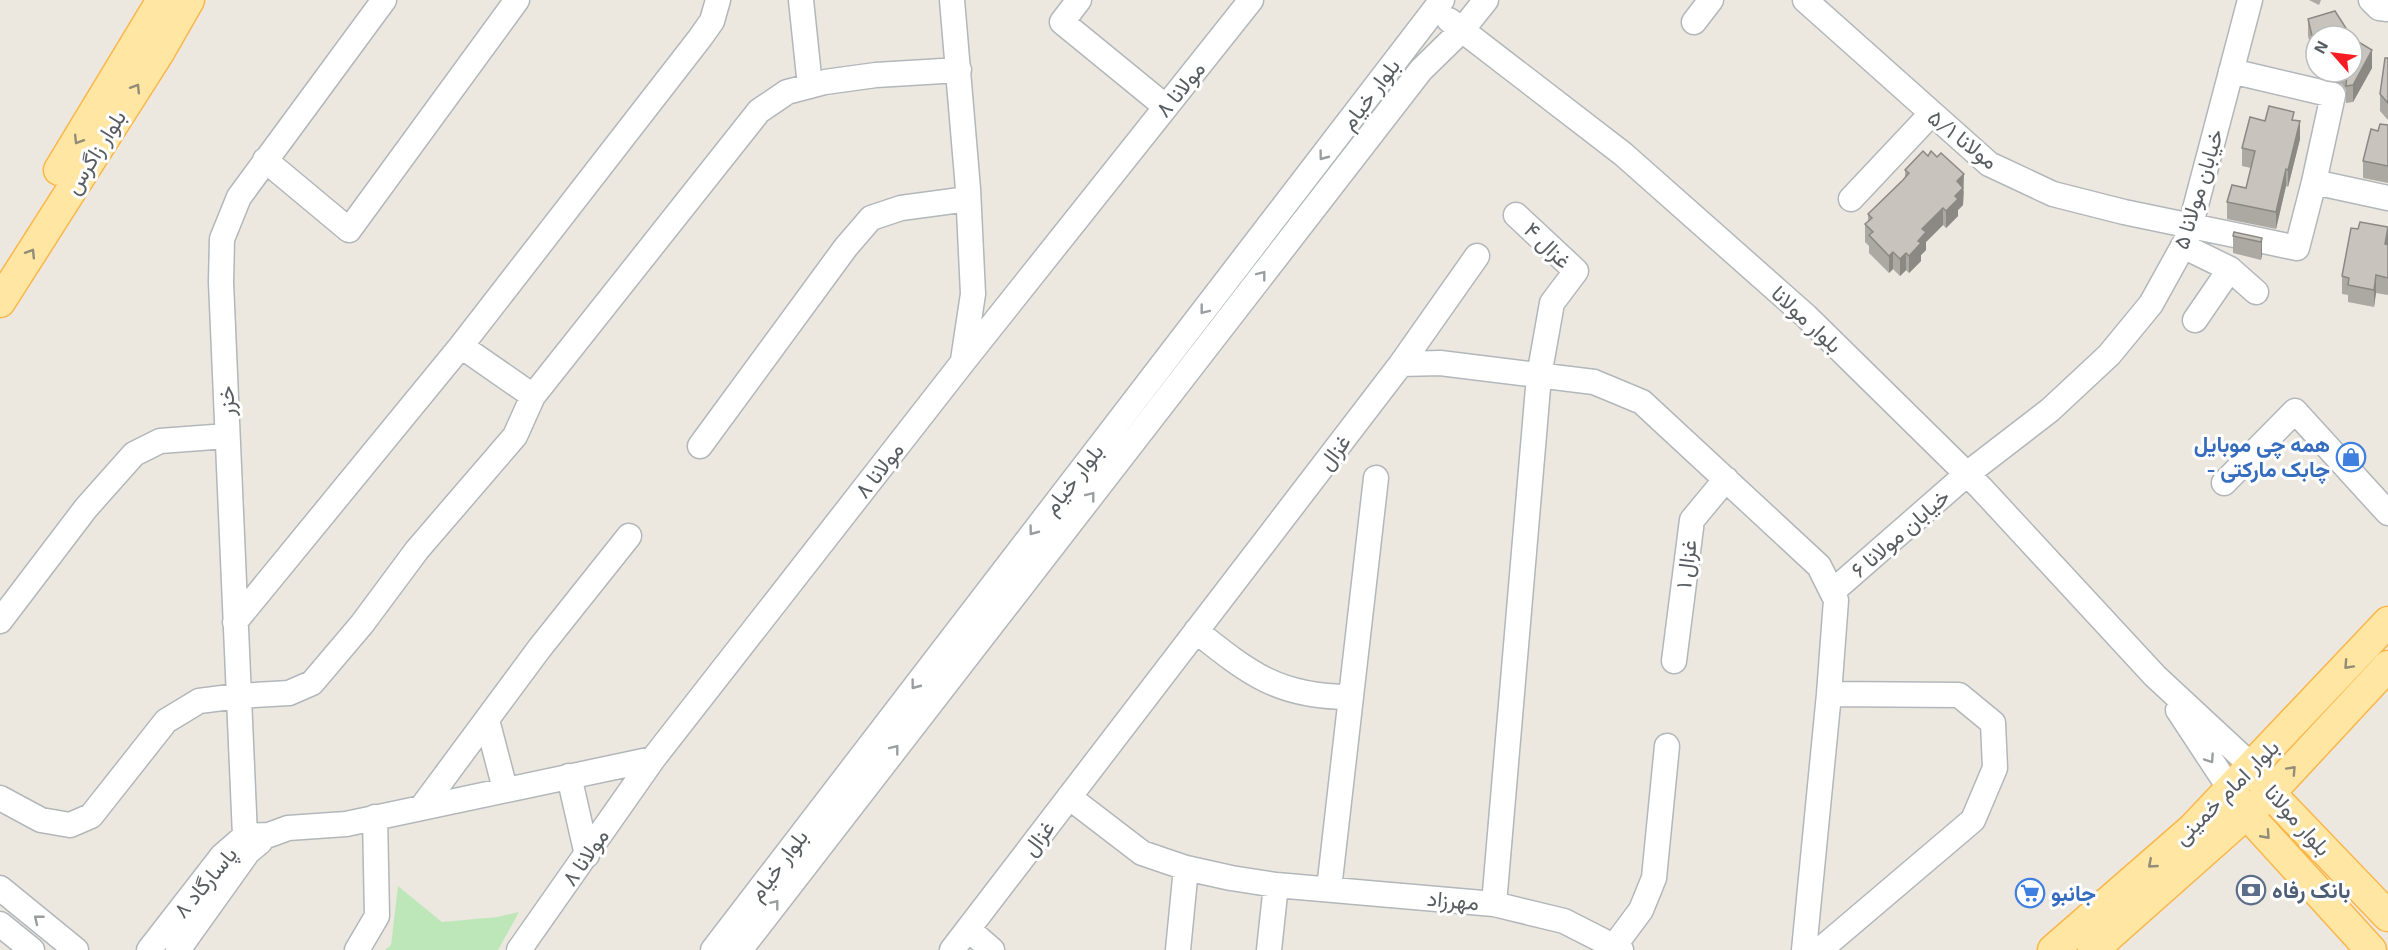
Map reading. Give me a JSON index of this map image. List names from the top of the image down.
{
  "streets": {
    "main road": ["بلوار زاگرس", "بلوار مولانا", "بلوار امام خمینی"],
    "street": [
      "مولانا ۸",
      "بلوار خیام",
      "مولانا ۵/۱",
      "خیابان مولانا ۵",
      "غزال ۴",
      "خزر",
      "غزال",
      "خیابان مولانا ۶",
      "غزال ۱",
      "پاسارگاد ۸",
      "مهرزاد"
    ]
  },
  "crossings": [
    ["بلوار خیام", "بلوار مولانا"],
    ["مولانا ۵/۱", "خیابان مولانا ۵"],
    ["خیابان مولانا ۵", "بلوار مولانا"],
    ["خیابان مولانا ۵", "خیابان مولانا ۶"],
    ["بلوار مولانا", "خیابان مولانا ۶"],
    ["بلوار مولانا", "بلوار امام خمینی"],
    ["خزر", "پاسارگاد ۸"],
    ["غزال", "مهرزاد"]
  ],
  "places": {
    "shop": ["همه چی موبایل - چابک مارکتی"],
    "bank": ["بانک رفاه"],
    "supermarket": ["جانبو"]
  },
  "north": "top left"
}
